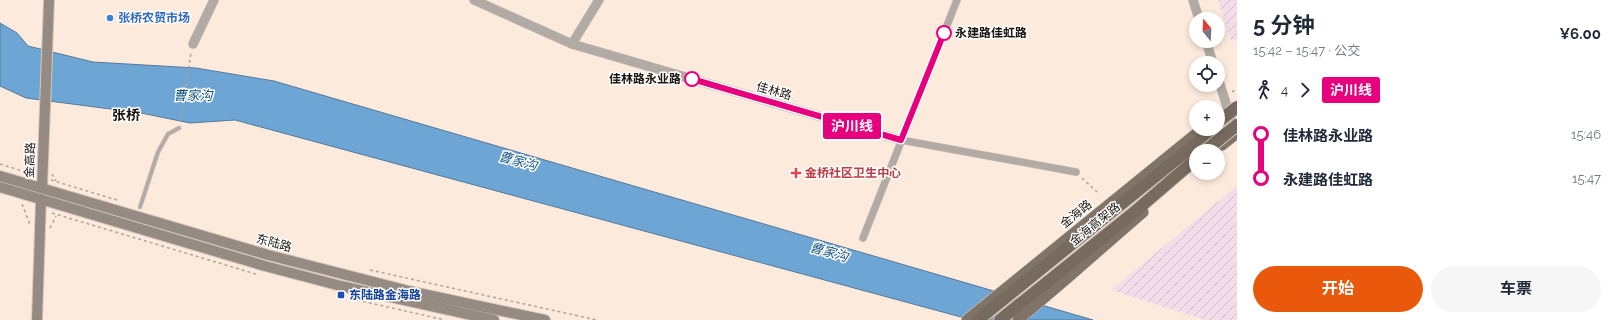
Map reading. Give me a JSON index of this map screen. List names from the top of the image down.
{
  "streets": {
    "highway": ["金海高架路"],
    "main road": ["金高路", "金海路", "东陆路"],
    "street": ["佳林路"]
  },
  "crossings": [
    ["金高路", "东陆路"]
  ],
  "districts": ["张桥"],
  "water": ["曹家沟"],
  "places": {
    "other": ["张桥农贸市场", "永建路佳虹路", "佳林路永业路"],
    "health": ["金桥社区卫生中心"],
    "transit": ["东陆路金海路"]
  },
  "lines": ["bus line 沪川线"],
  "north": "top",
  "page": {
    "on_map": "沪川线",
    "heading": ["5 分钟", "15:42 – 15:47 · 公交", "¥6.00"],
    "map_buttons": ["+", "−"],
    "legs": ["4", "沪川线"],
    "list": [
      {
        "name": "佳林路永业路",
        "value": "15:46"
      },
      {
        "name": "永建路佳虹路",
        "value": "15:47"
      }
    ],
    "buttons": ["开始", "车票"]
  }
}
